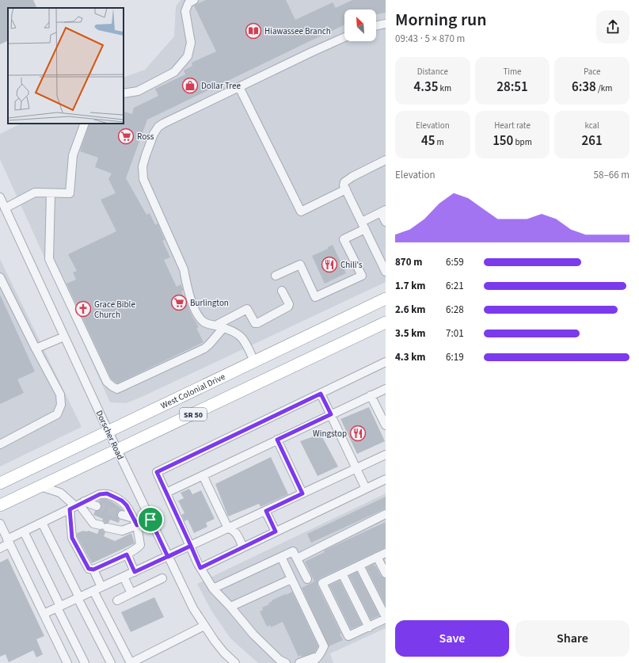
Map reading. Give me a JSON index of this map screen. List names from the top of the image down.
{
  "streets": {
    "highway": ["West Colonial Drive", "SR 50"],
    "street": ["Dorscher Road"]
  },
  "crossings": [
    ["West Colonial Drive", "Dorscher Road"],
    ["SR 50", "Dorscher Road"]
  ],
  "places": {
    "library": ["Hiawassee Branch"],
    "shop": ["Dollar Tree"],
    "supermarket": ["Ross", "Burlington"],
    "restaurant": ["Chili's", "Wingstop"],
    "church": ["Grace Bible Church"]
  },
  "north": "top left",
  "page": {
    "heading": ["Morning run", "09:43 · 5 × 870 m"],
    "stats": [
      ["Distance", "4.35 km"],
      ["Time", "28:51"],
      ["Pace", "6:38 /km"],
      ["Elevation", "45 m"],
      ["Heart rate", "150 bpm"],
      ["kcal", "261"]
    ],
    "chart": ["Elevation", "58–66 m"],
    "list": [
      {
        "name": "870 m",
        "note": "6:59"
      },
      {
        "name": "1.7 km",
        "note": "6:21"
      },
      {
        "name": "2.6 km",
        "note": "6:28"
      },
      {
        "name": "3.5 km",
        "note": "7:01"
      },
      {
        "name": "4.3 km",
        "note": "6:19"
      }
    ],
    "buttons": ["Save", "Share"]
  }
}
